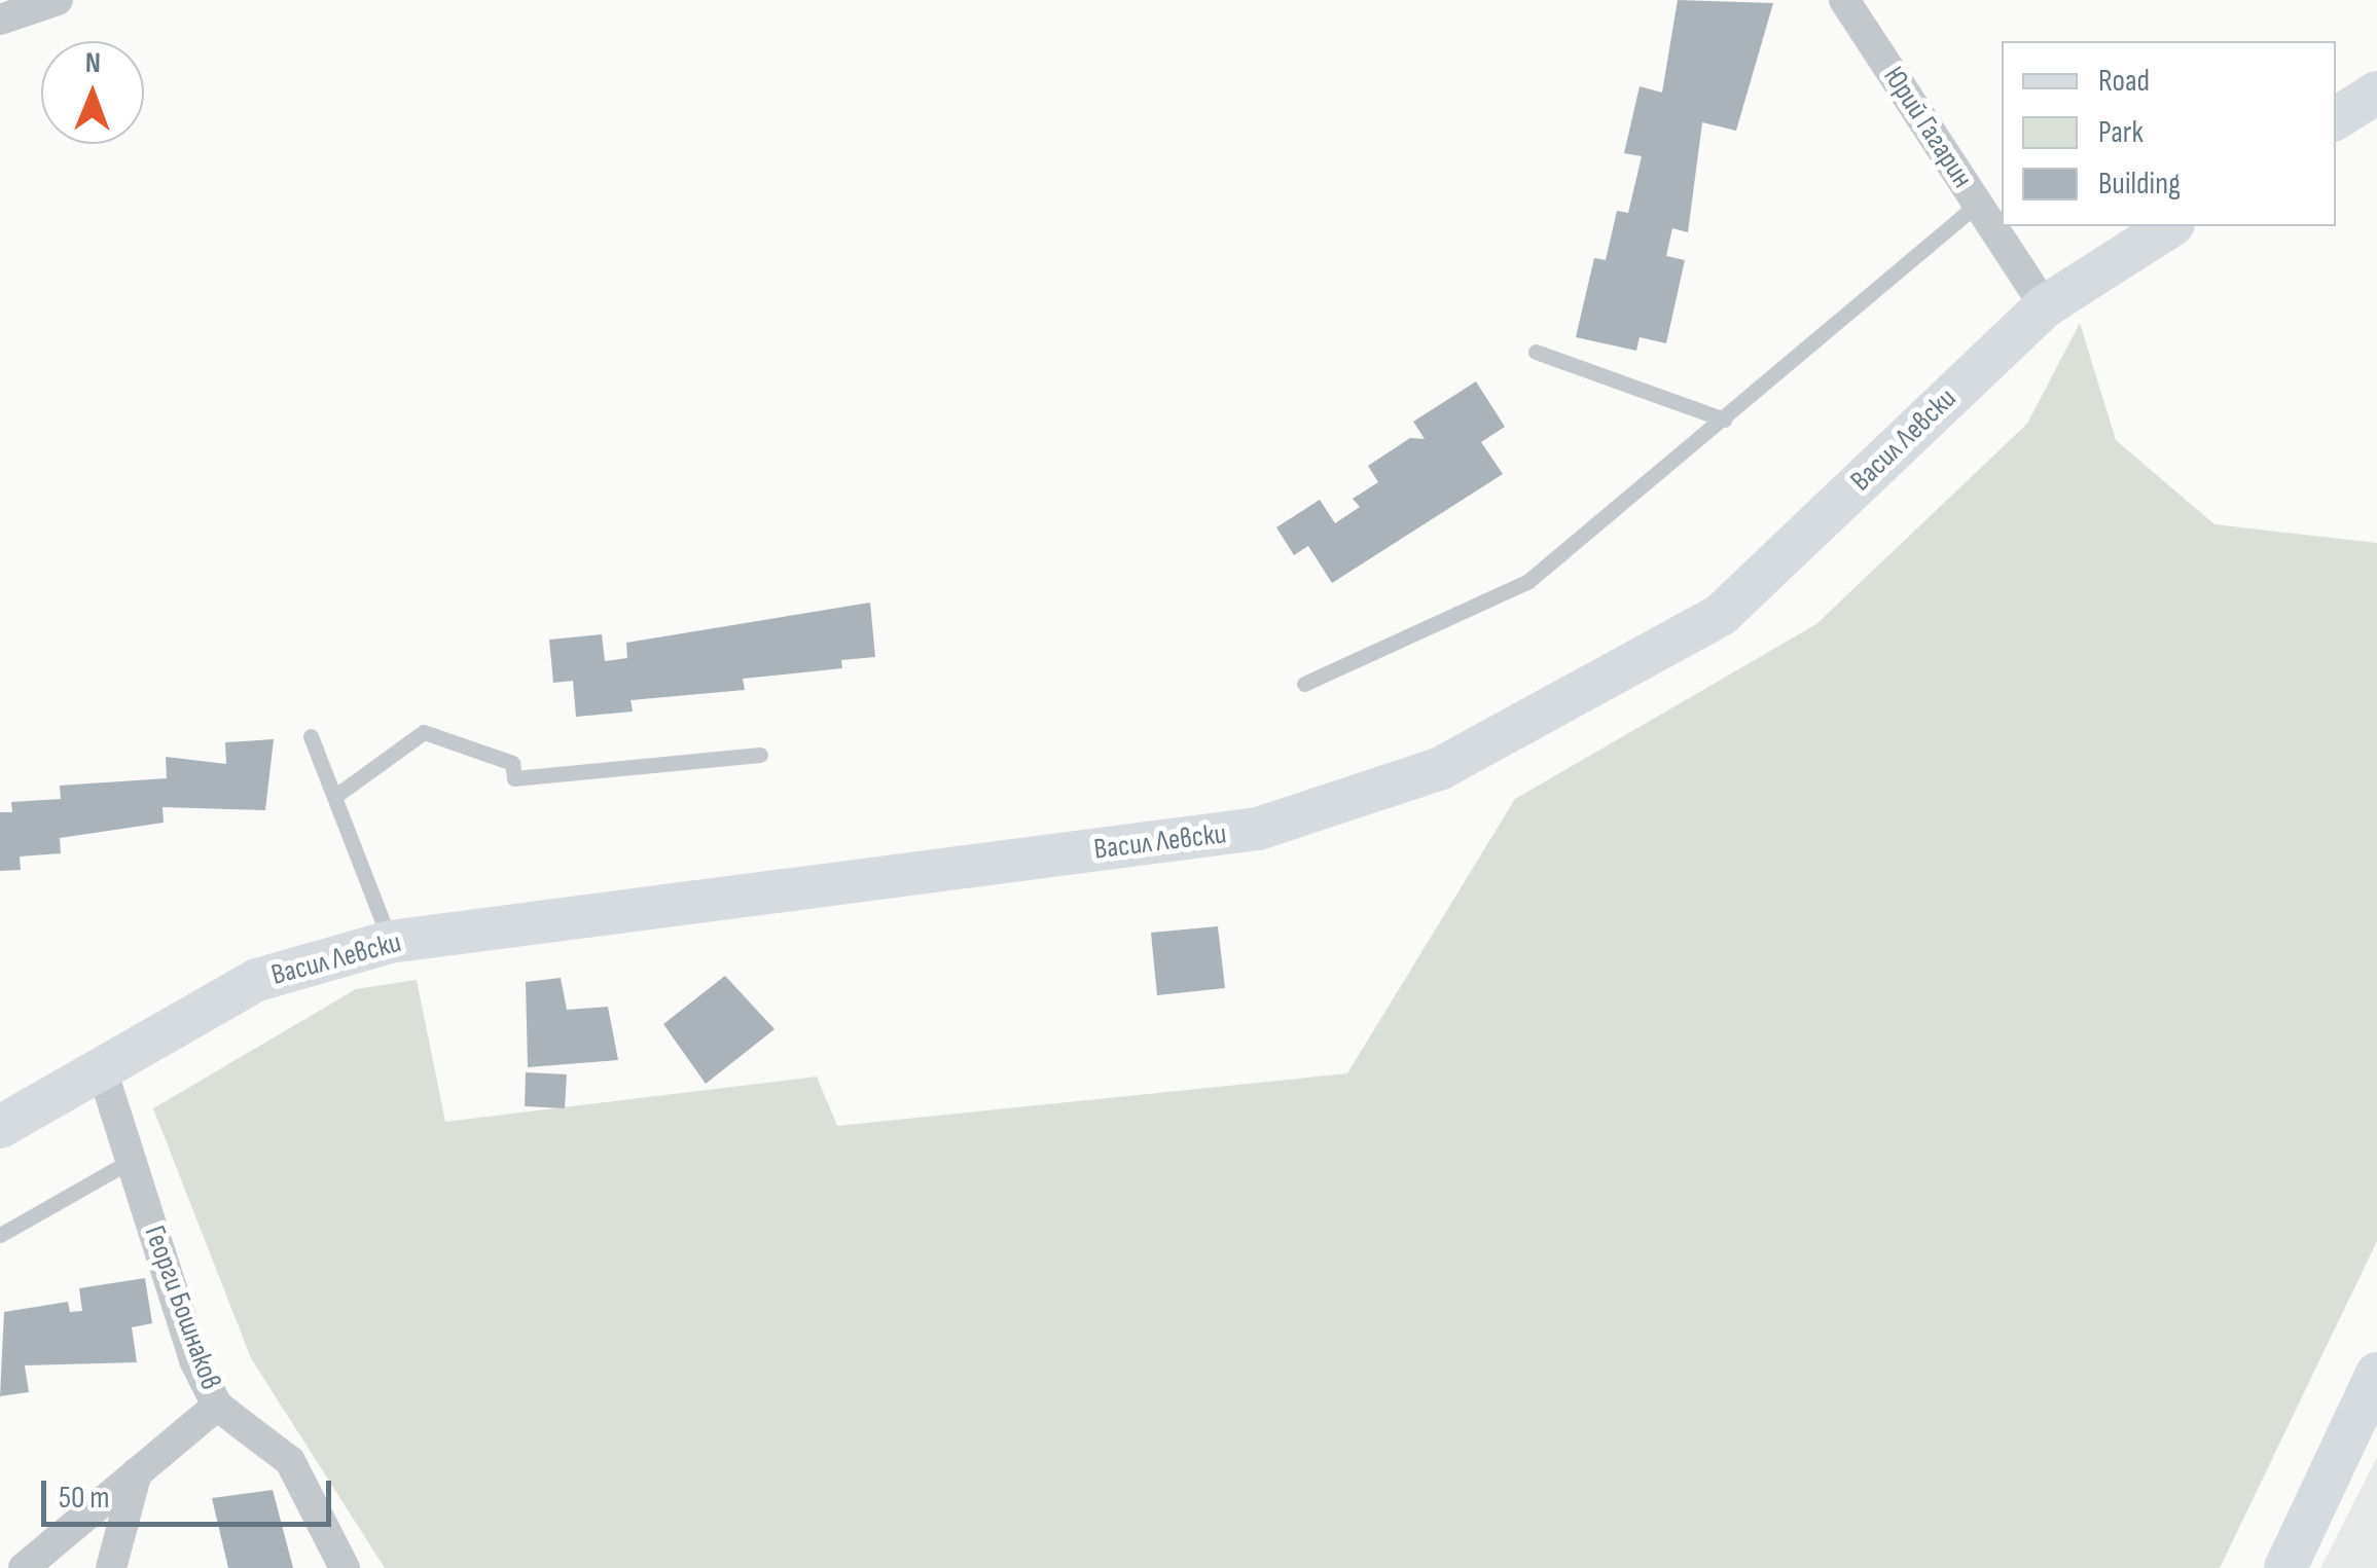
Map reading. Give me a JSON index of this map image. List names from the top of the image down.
{
  "streets": {
    "street": ["Юрий Гагарин", "Васил Левски", "Георги Бошнаков"]
  },
  "crossings": [
    ["Юрий Гагарин", "Васил Левски"],
    ["Васил Левски", "Георги Бошнаков"]
  ],
  "legend": ["Road", "Park", "Building"],
  "scale_bar": "50 m",
  "north": "top"
}
